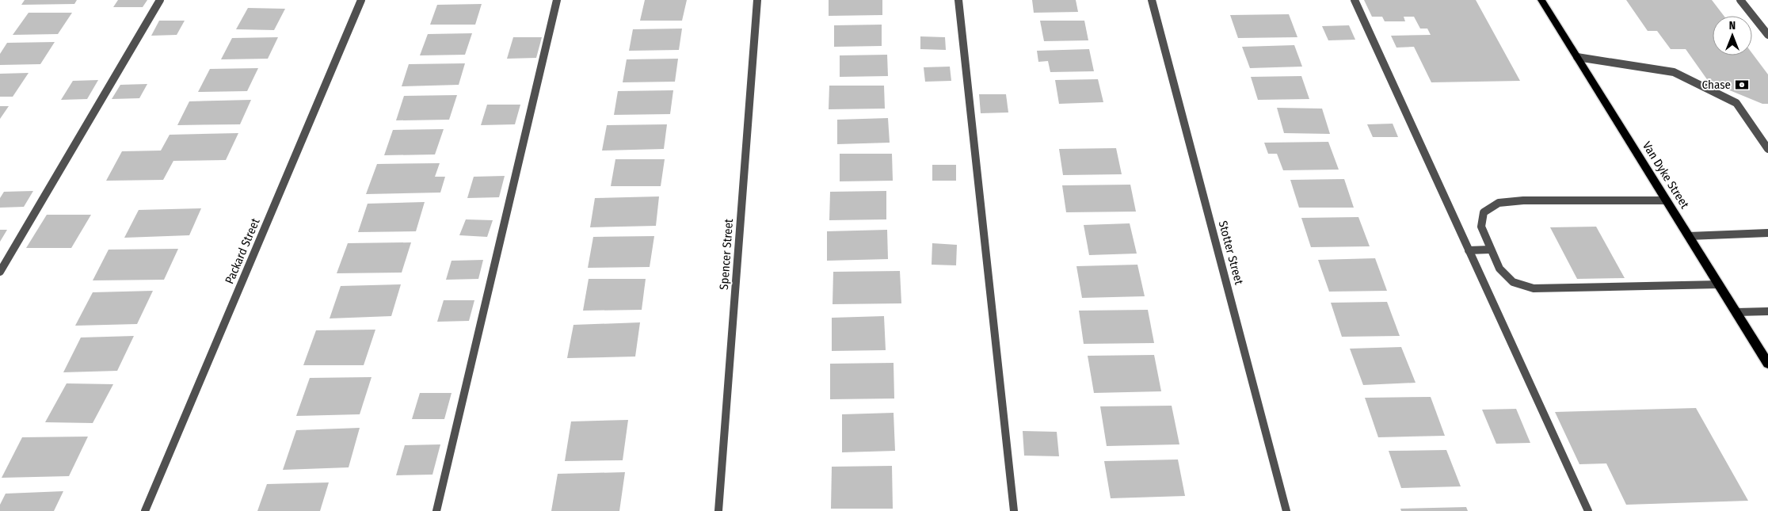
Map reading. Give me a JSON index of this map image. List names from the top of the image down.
{
  "streets": {
    "main road": ["Van Dyke Street"],
    "street": ["Packard Street", "Stotter Street", "Spencer Street"]
  },
  "places": {
    "bank": ["Chase"]
  },
  "north": "top"
}
